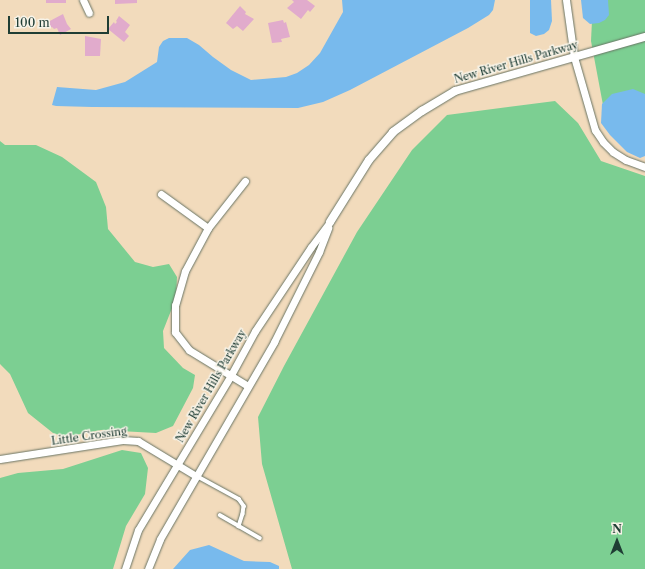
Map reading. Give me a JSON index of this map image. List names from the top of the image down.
{
  "streets": {
    "street": ["New River Hills Parkway", "Little Crossing"]
  },
  "crossings": [
    ["New River Hills Parkway", "Little Crossing"]
  ],
  "scale_bar": "100 m",
  "north": "top"
}
